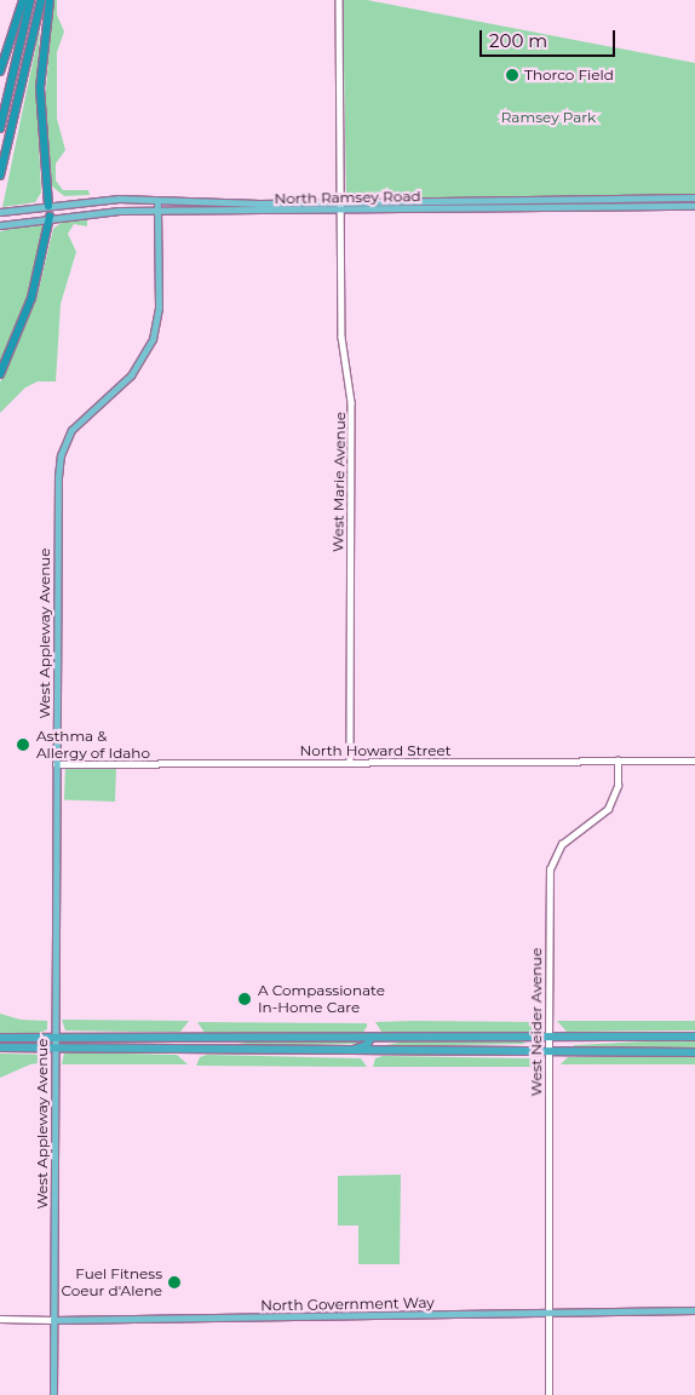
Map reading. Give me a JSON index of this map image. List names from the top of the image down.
{
  "streets": {
    "main road": [
      "North Ramsey Road",
      "West Appleway Avenue",
      "West Neider Avenue",
      "North Government Way"
    ],
    "street": ["West Marie Avenue", "North Howard Street"]
  },
  "crossings": [
    ["North Ramsey Road", "West Marie Avenue"],
    ["North Ramsey Road", "West Appleway Avenue"],
    ["West Marie Avenue", "North Howard Street"],
    ["West Appleway Avenue", "North Howard Street"],
    ["West Appleway Avenue", "North Government Way"],
    ["North Howard Street", "West Neider Avenue"],
    ["West Neider Avenue", "North Government Way"]
  ],
  "parks": ["Ramsey Park"],
  "places": [
    "Thorco Field",
    "Asthma & Allergy of Idaho",
    "A Compassionate In-Home Care",
    "Fuel Fitness Coeur d'Alene"
  ],
  "scale_bar": "200 m"
}
